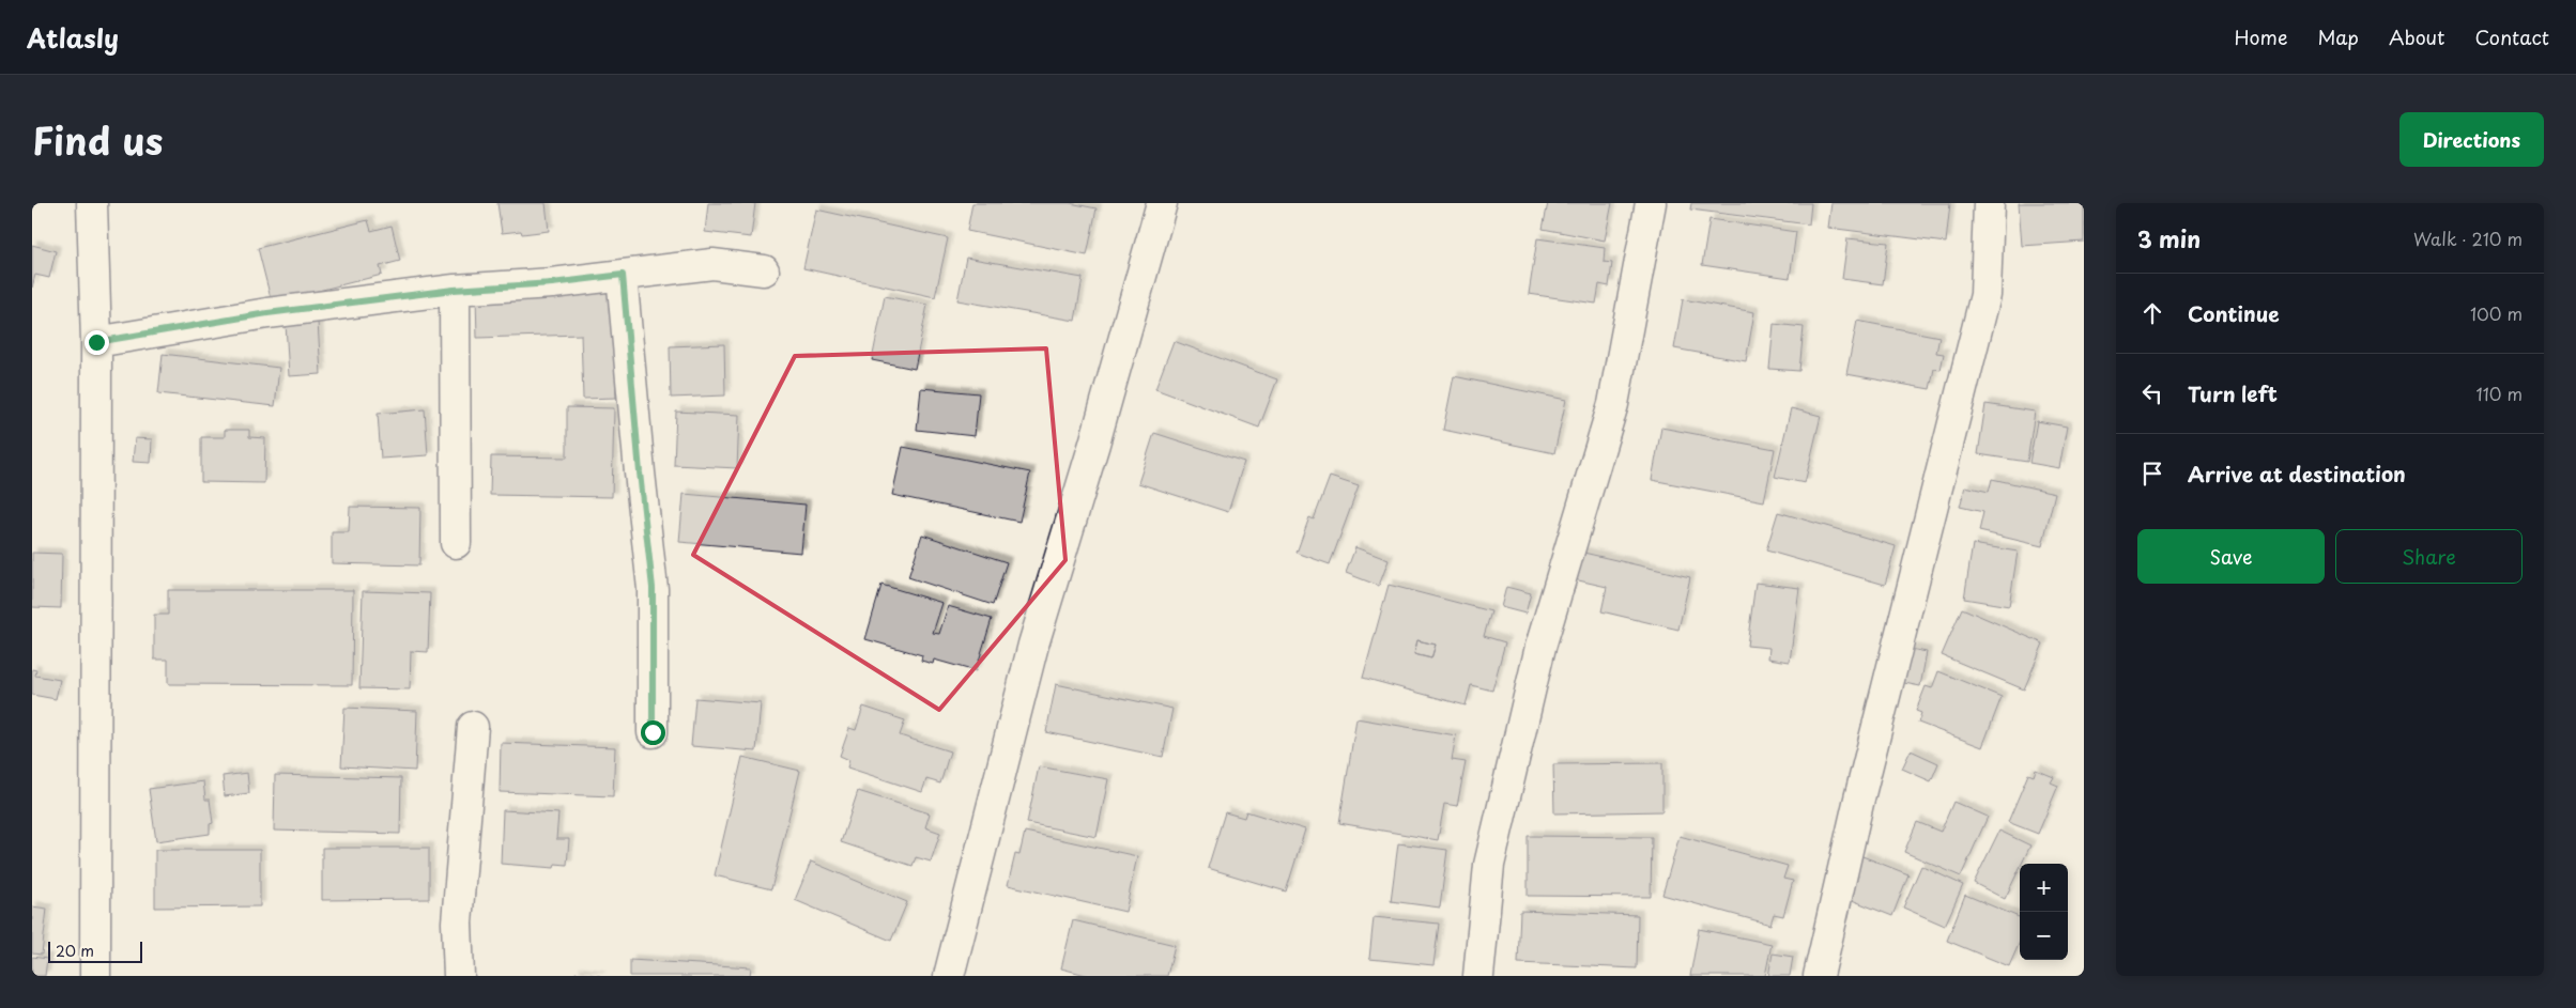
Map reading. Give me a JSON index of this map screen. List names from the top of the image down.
{
  "scale_bar": "20 m",
  "page": {
    "header": "Atlasly",
    "nav": [
      "Home",
      "Map",
      "About",
      "Contact"
    ],
    "title": "Find us",
    "buttons": [
      "Directions",
      ["Save", "Share"]
    ],
    "heading": ["3 min", "Walk · 210 m"],
    "list": [
      ["Continue", "100 m"],
      ["Turn left", "110 m"],
      "Arrive at destination"
    ],
    "map_buttons": ["+", "−"],
    "scale": "20 m"
  }
}
